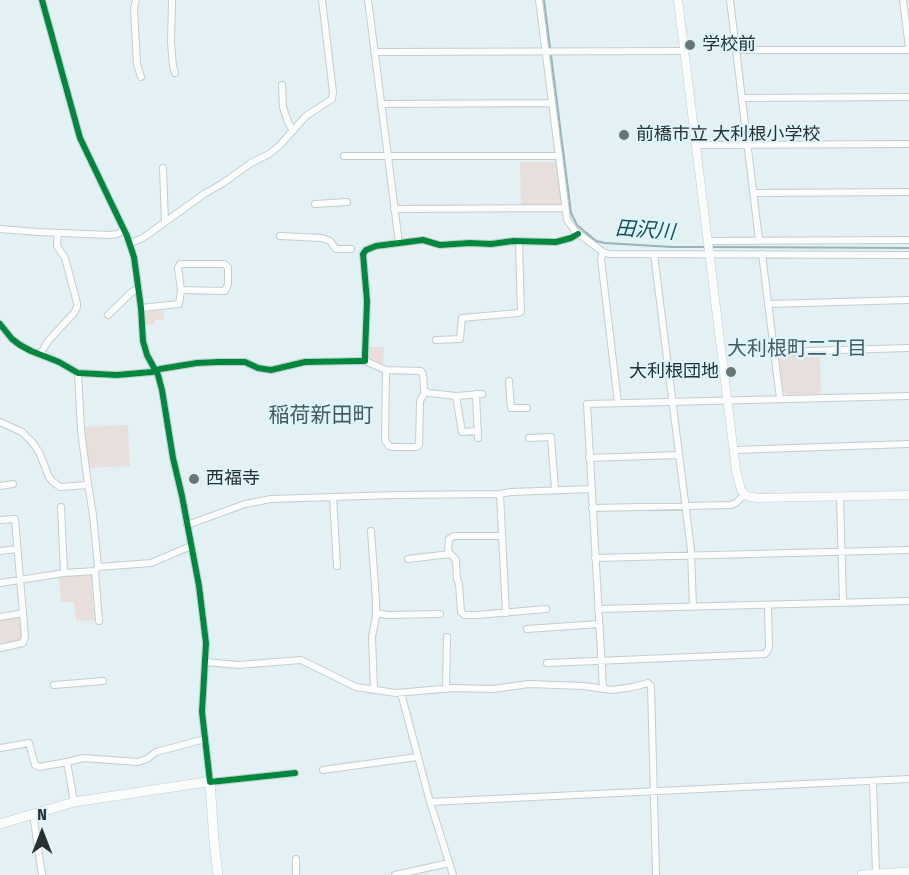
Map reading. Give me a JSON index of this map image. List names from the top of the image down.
{
  "districts": ["大利根町二丁目", "稲荷新田町"],
  "water": ["田沢川"],
  "places": [
    "学校前",
    "前橋市立 大利根小学校",
    "大利根団地",
    "西福寺"
  ],
  "north": "top"
}
